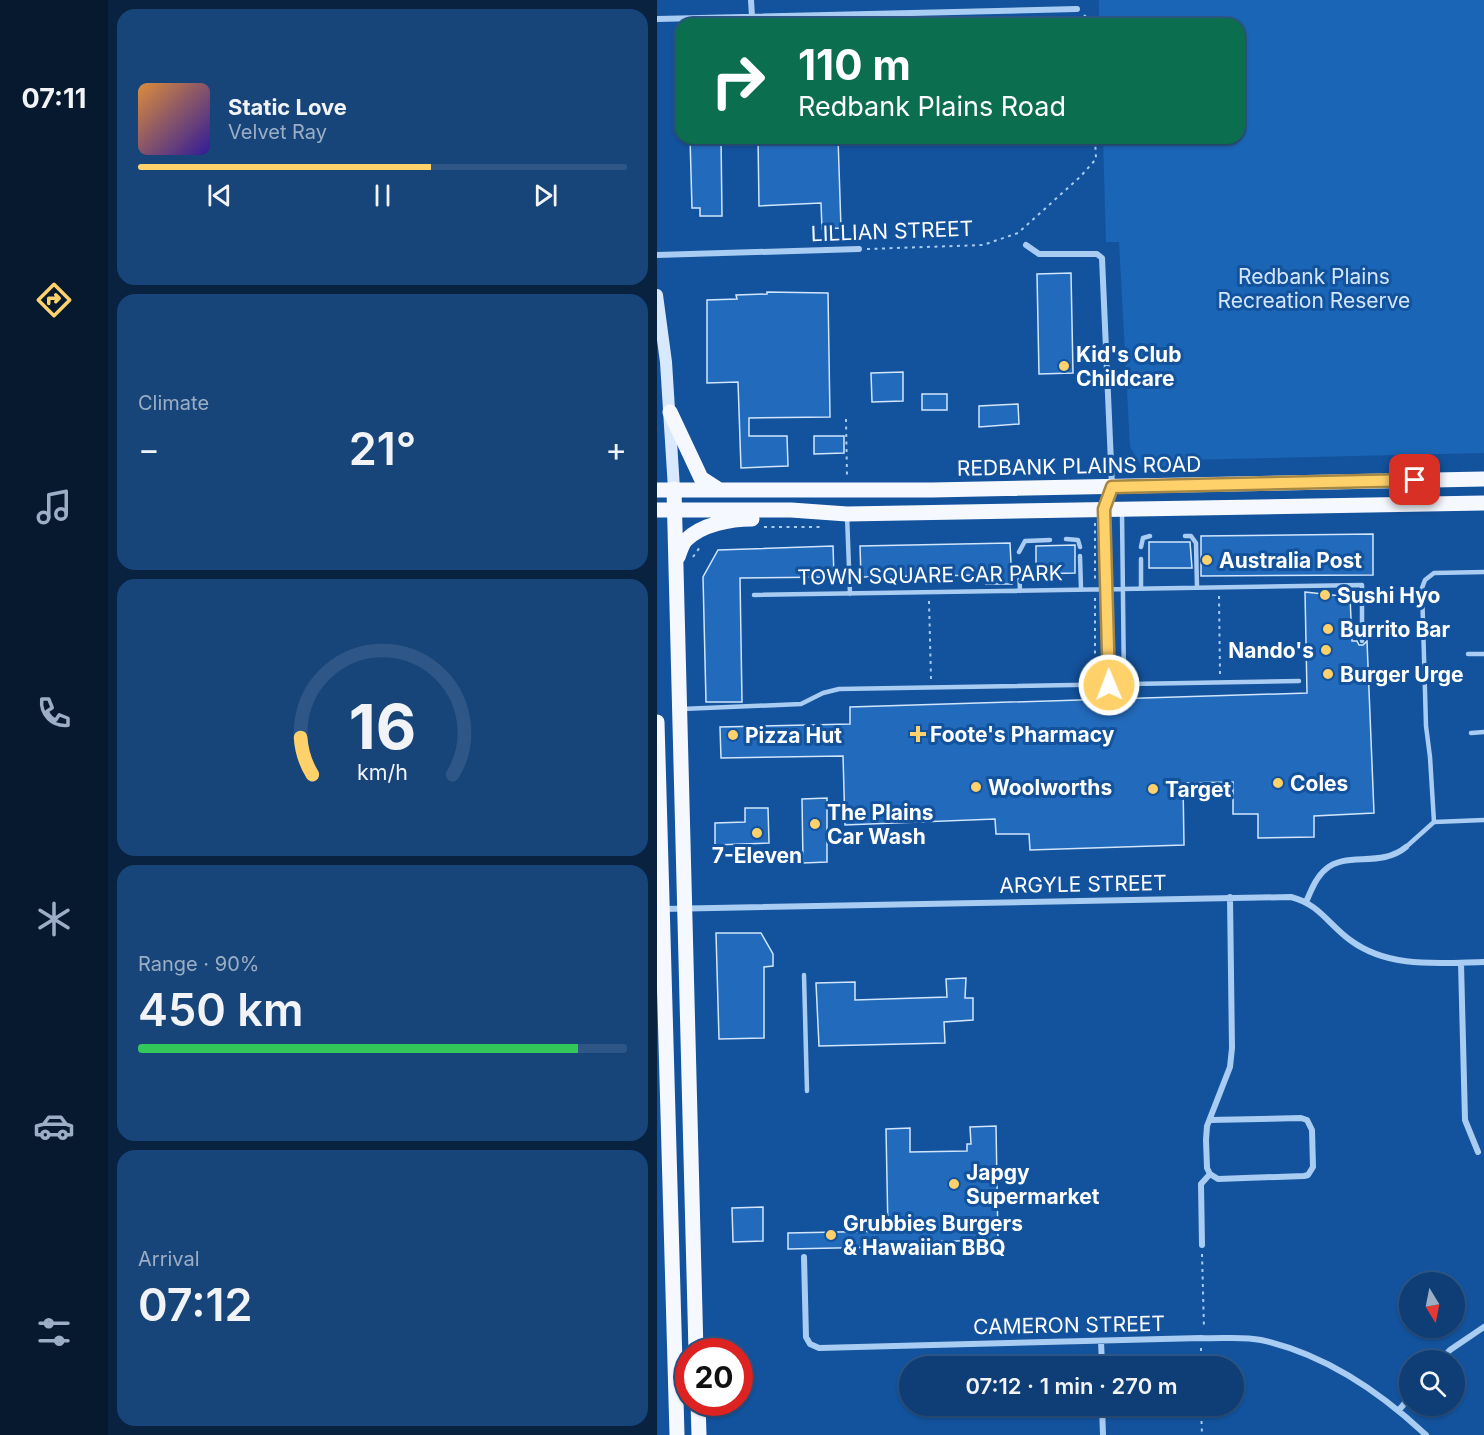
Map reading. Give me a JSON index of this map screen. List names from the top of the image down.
{
  "streets": {
    "main road": ["REDBANK PLAINS ROAD"],
    "street": ["LILLIAN STREET", "ARGYLE STREET", "CAMERON STREET"],
    "lane": ["TOWN SQUARE CAR PARK"]
  },
  "parks": ["Redbank Plains Recreation Reserve"],
  "places": {
    "other": [
      "Kid's Club Childcare",
      "Australia Post",
      "Sushi Hyo",
      "Burrito Bar",
      "Nando's",
      "Burger Urge",
      "Pizza Hut",
      "Coles",
      "Woolworths",
      "Target",
      "The Plains Car Wash",
      "7-Eleven",
      "Japgy Supermarket",
      "Grubbies Burgers & Hawaiian BBQ"
    ],
    "health": ["Foote's Pharmacy"]
  },
  "north": "bottom",
  "page": {
    "tabs": "07:11",
    "turn": ["110 m", "Redbank Plains Road"],
    "song": ["Static Love", "Velvet Ray"],
    "tile": [
      "Climate",
      ["Range · 90%", "450 km"],
      ["Arrival", "07:12"]
    ],
    "heat": ["−", "21°", "+"],
    "limit": "20",
    "trip": "07:12 · 1 min · 270 m",
    "gauge": ["16", "km/h"]
  }
}
